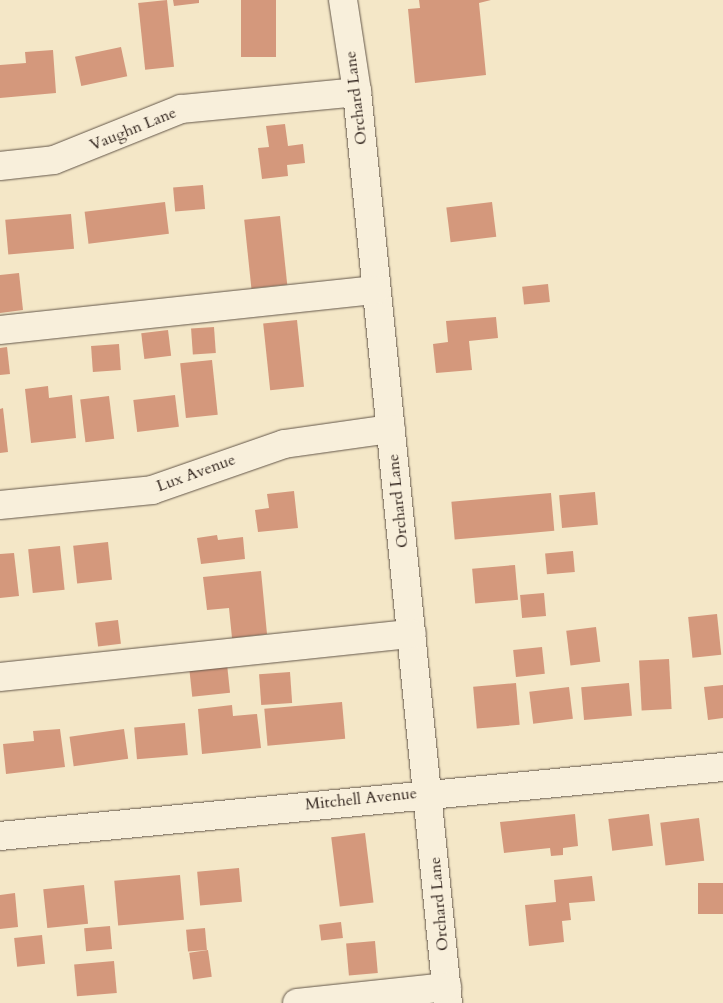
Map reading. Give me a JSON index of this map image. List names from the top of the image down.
{
  "streets": {
    "street": [
      "Orchard Lane",
      "Vaughn Lane",
      "Lux Avenue",
      "Mitchell Avenue"
    ]
  },
  "crossings": [
    ["Orchard Lane", "Vaughn Lane"],
    ["Orchard Lane", "Lux Avenue"],
    ["Orchard Lane", "Mitchell Avenue"]
  ]
}
